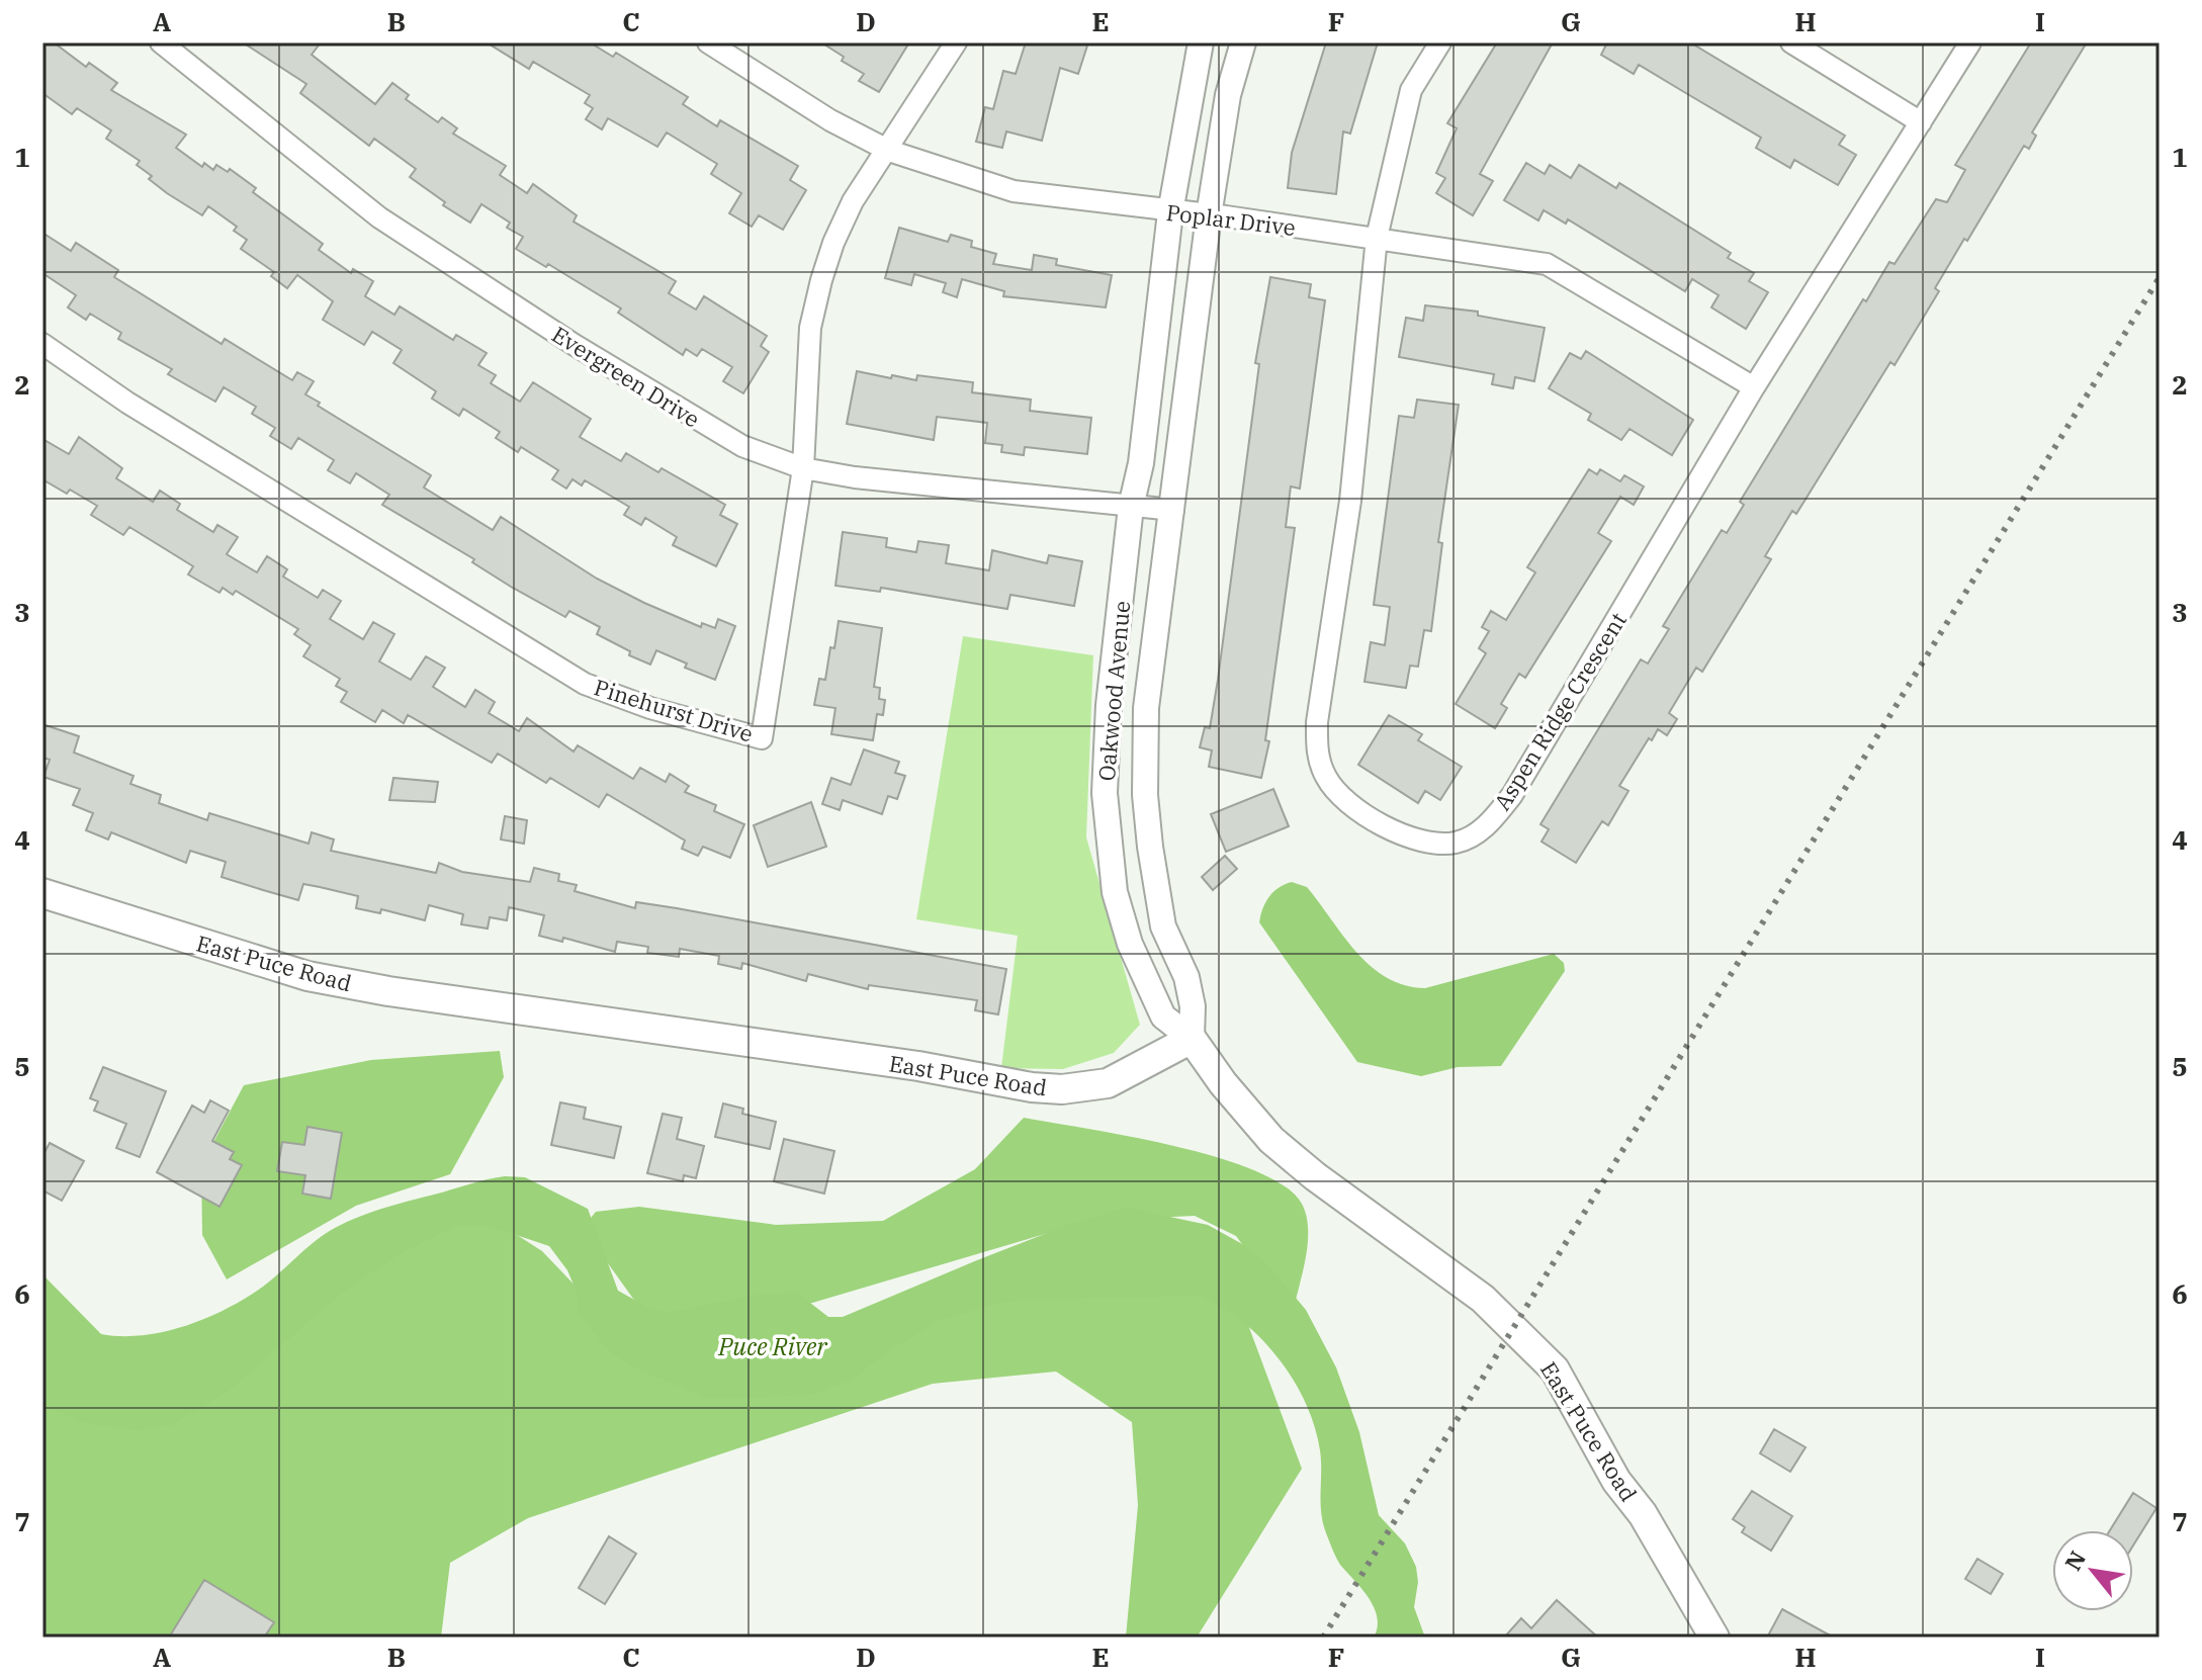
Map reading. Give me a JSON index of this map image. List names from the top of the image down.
{
  "streets": {
    "main road": ["East Puce Road"],
    "street": [
      "Poplar Drive",
      "Evergreen Drive",
      "Oakwood Avenue",
      "Pinehurst Drive",
      "Aspen Ridge Crescent"
    ]
  },
  "crossings": [
    ["Poplar Drive", "Oakwood Avenue"],
    ["Poplar Drive", "Pinehurst Drive"],
    ["Poplar Drive", "Aspen Ridge Crescent"],
    ["Evergreen Drive", "Oakwood Avenue"],
    ["Evergreen Drive", "Pinehurst Drive"],
    ["Oakwood Avenue", "East Puce Road"]
  ],
  "water": ["Puce River"],
  "north": "top left",
  "grid": {
    "columns": [
      "A",
      "B",
      "C",
      "D",
      "E",
      "F",
      "G",
      "H",
      "I"
    ],
    "rows": [
      "1",
      "2",
      "3",
      "4",
      "5",
      "6",
      "7"
    ]
  }
}
